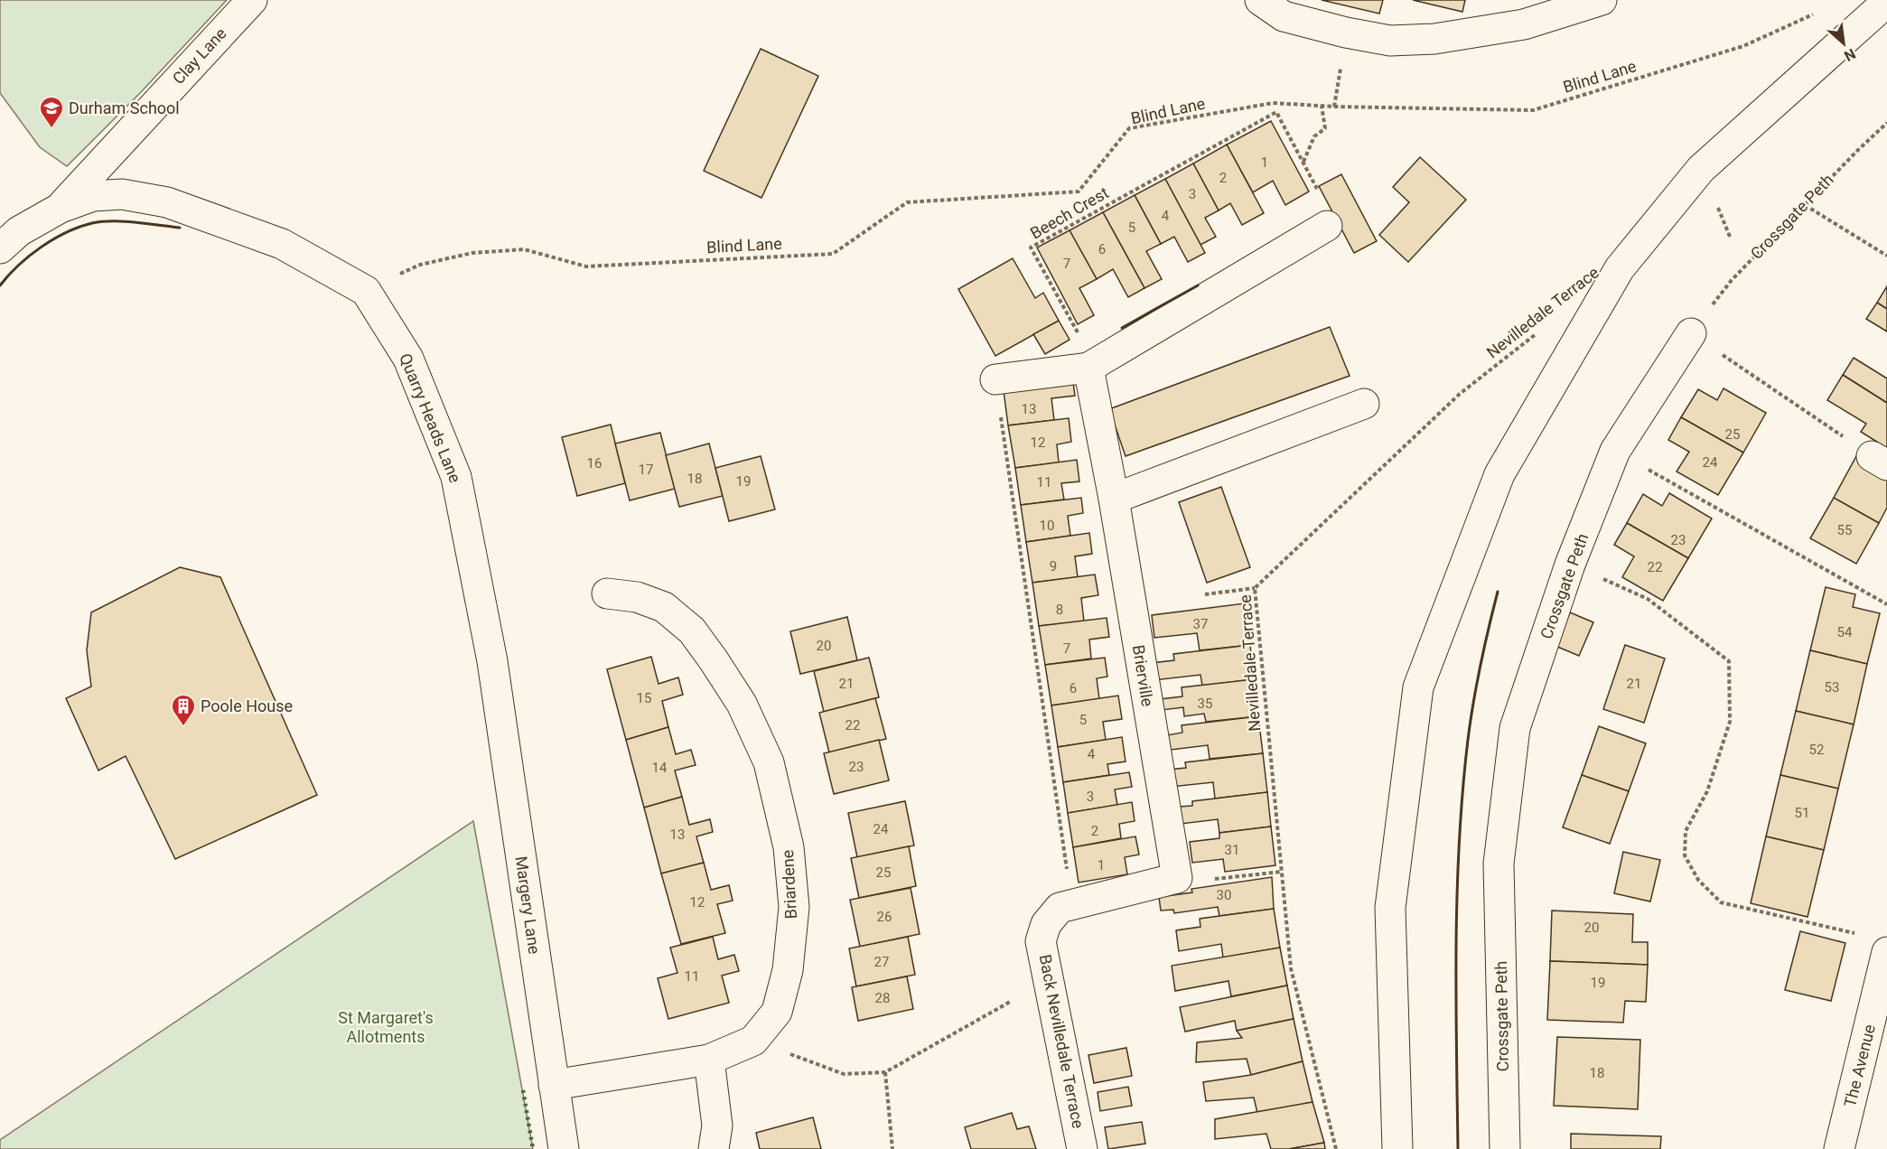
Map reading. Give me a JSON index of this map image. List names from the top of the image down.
{
  "streets": {
    "main road": [
      "Clay Lane",
      "Crossgate Peth",
      "Quarry Heads Lane",
      "Brierville",
      "Briardene",
      "Margery Lane",
      "Back Nevilledale Terrace",
      "The Avenue"
    ],
    "path": ["Blind Lane", "Beech Crest", "Nevilledale Terrace"]
  },
  "crossings": [
    ["Clay Lane", "Quarry Heads Lane"],
    ["Blind Lane", "Quarry Heads Lane"],
    ["Quarry Heads Lane", "Margery Lane"],
    ["Briardene", "Margery Lane"]
  ],
  "parks": ["St Margaret's Allotments"],
  "places": {
    "school or university": ["Durham School"],
    "building": ["Poole House"]
  },
  "house_numbers": [
    "1",
    "2",
    "3",
    "4",
    "5",
    "6",
    "7",
    "13",
    "25",
    "12",
    "24",
    "16",
    "17",
    "18",
    "19",
    "11",
    "10",
    "55",
    "23",
    "9",
    "22",
    "8",
    "37",
    "54",
    "20",
    "7",
    "21",
    "21",
    "53",
    "6",
    "15",
    "35",
    "5",
    "22",
    "52",
    "4",
    "23",
    "14",
    "3",
    "51",
    "24",
    "2",
    "13",
    "31",
    "1",
    "25",
    "30",
    "12",
    "26",
    "20",
    "27",
    "11",
    "19",
    "28",
    "18"
  ],
  "north": "bottom right"
}
